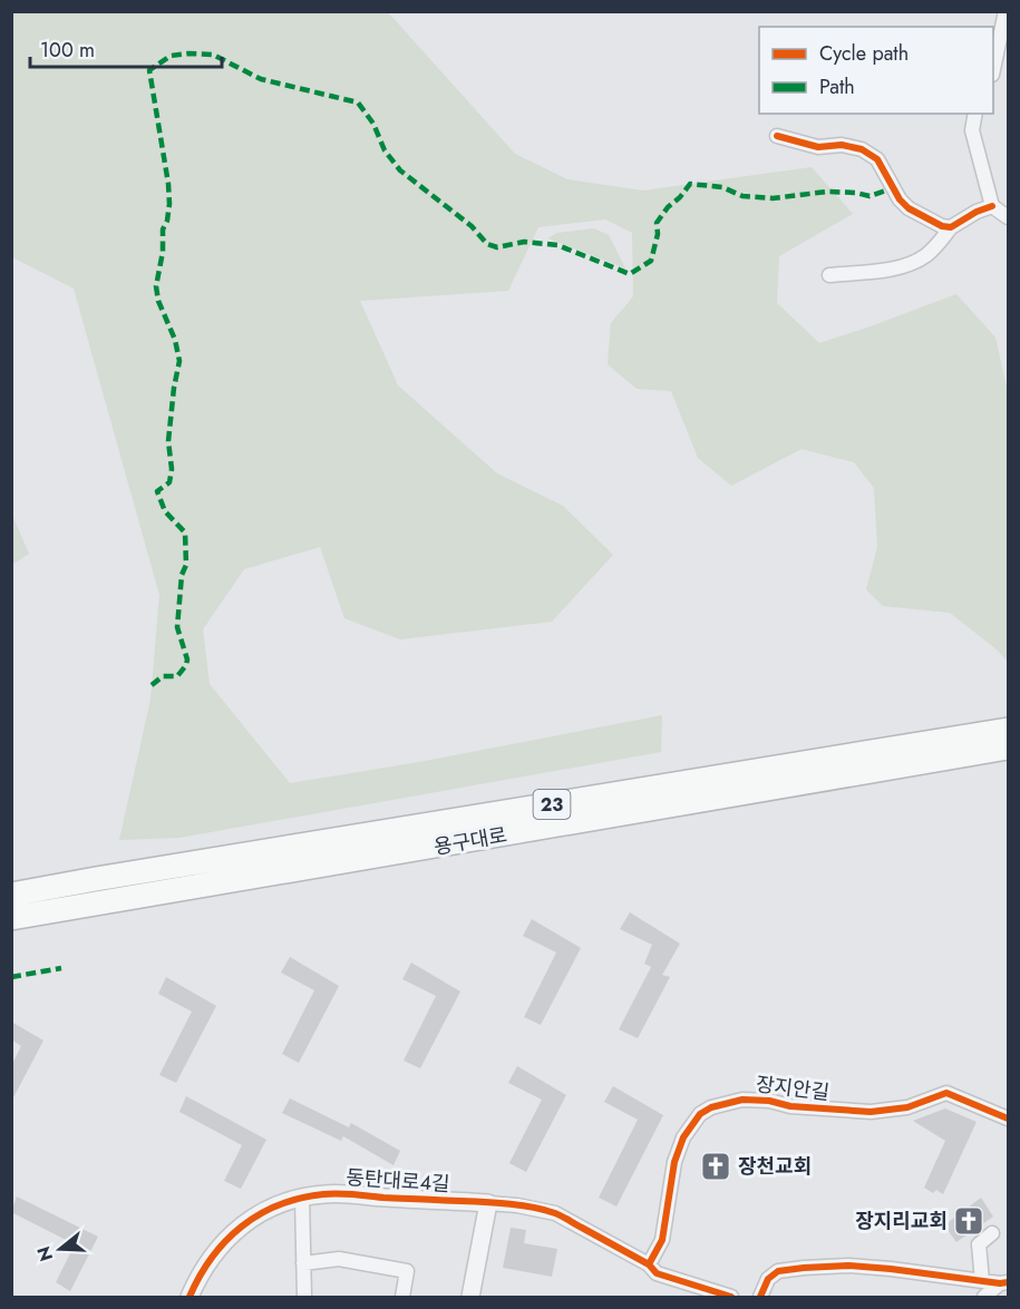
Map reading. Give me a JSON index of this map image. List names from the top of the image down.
{
  "streets": {
    "highway": ["23", "용구대로"],
    "street": ["장지안길", "동탄대로4길"]
  },
  "places": {
    "church": ["장천교회", "장지리교회"]
  },
  "legend": ["Cycle path", "Path"],
  "scale_bar": "100 m",
  "north": "left"
}
